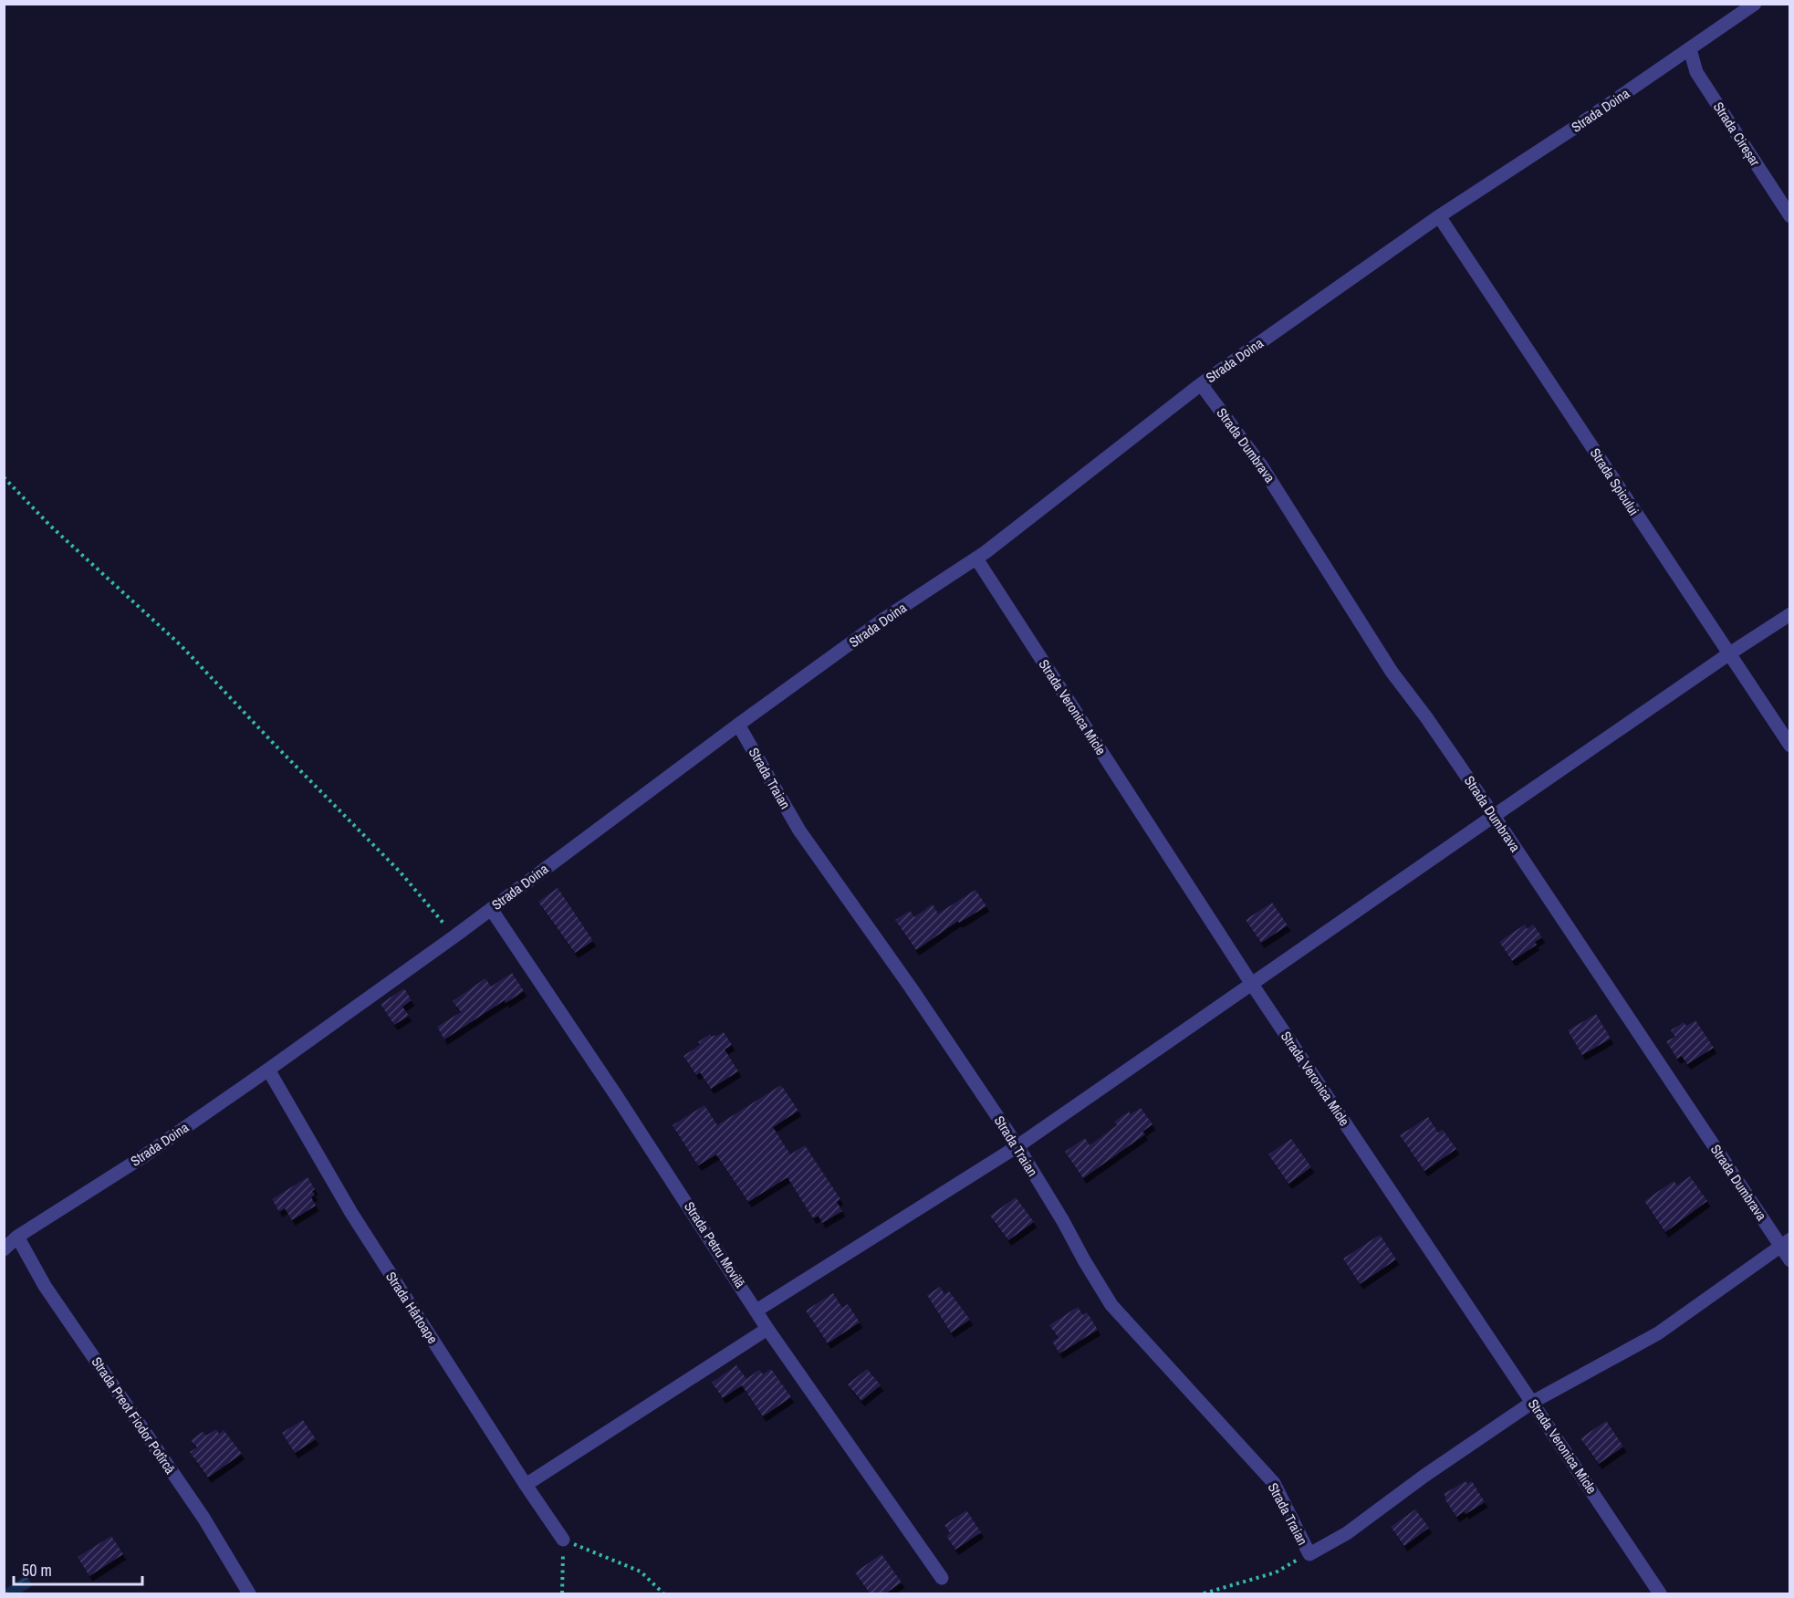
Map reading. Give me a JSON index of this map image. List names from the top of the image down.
{
  "streets": {
    "street": [
      "Strada Doina",
      "Strada Cireșar",
      "Strada Dumbrava",
      "Strada Spicului",
      "Strada Veronica Micle",
      "Strada Traian",
      "Strada Petru Movilă",
      "Strada Hârtoape",
      "Strada Preot Fiodor Potîrcă"
    ]
  },
  "crossings": [
    ["Strada Doina", "Strada Cireșar"],
    ["Strada Doina", "Strada Dumbrava"],
    ["Strada Doina", "Strada Spicului"],
    ["Strada Doina", "Strada Veronica Micle"],
    ["Strada Doina", "Strada Traian"],
    ["Strada Doina", "Strada Petru Movilă"],
    ["Strada Doina", "Strada Hârtoape"],
    ["Strada Doina", "Strada Preot Fiodor Potîrcă"]
  ],
  "scale_bar": "50 m"
}
